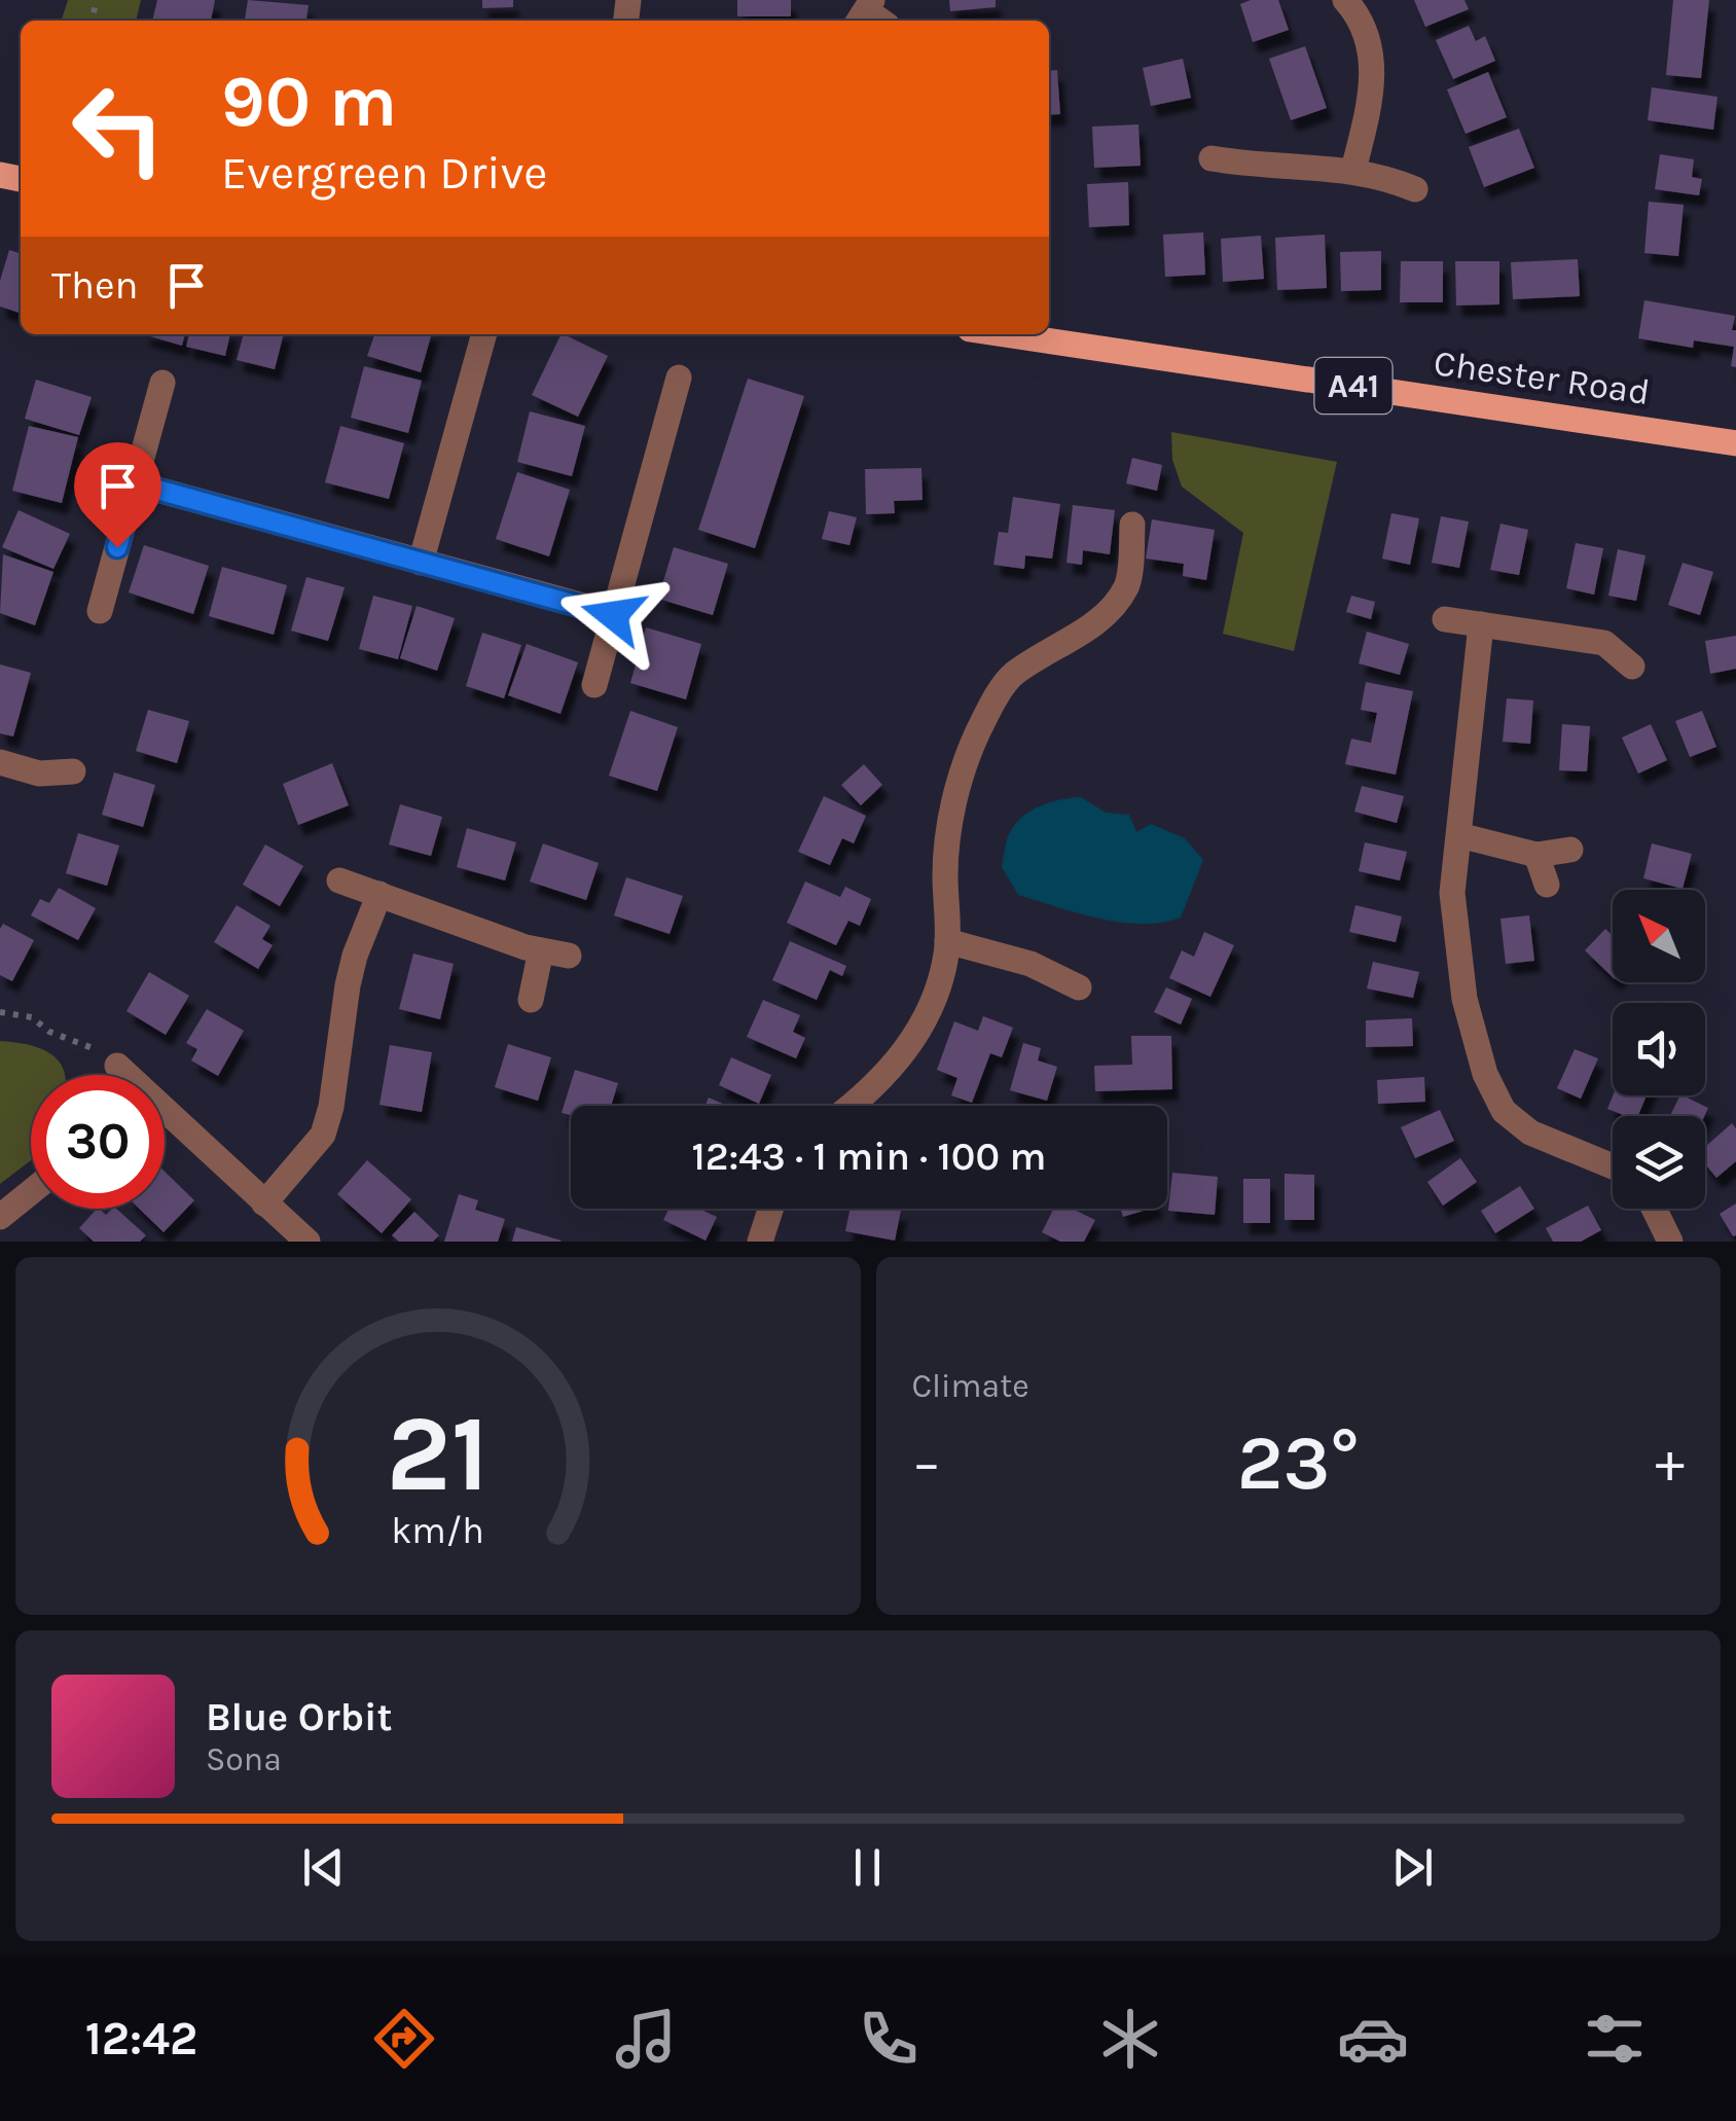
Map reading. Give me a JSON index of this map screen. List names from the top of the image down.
{
  "streets": {
    "main road": ["Chester Road", "A41"]
  },
  "north": "top left",
  "page": {
    "turn": ["90 m", "Evergreen Drive"],
    "then": "Then",
    "limit": "30",
    "trip": "12:43 · 1 min · 100 m",
    "tile": "Climate",
    "heat": ["−", "23°", "+"],
    "song": ["Blue Orbit", "Sona"],
    "tabs": "12:42",
    "gauge": ["21", "km/h"]
  }
}
